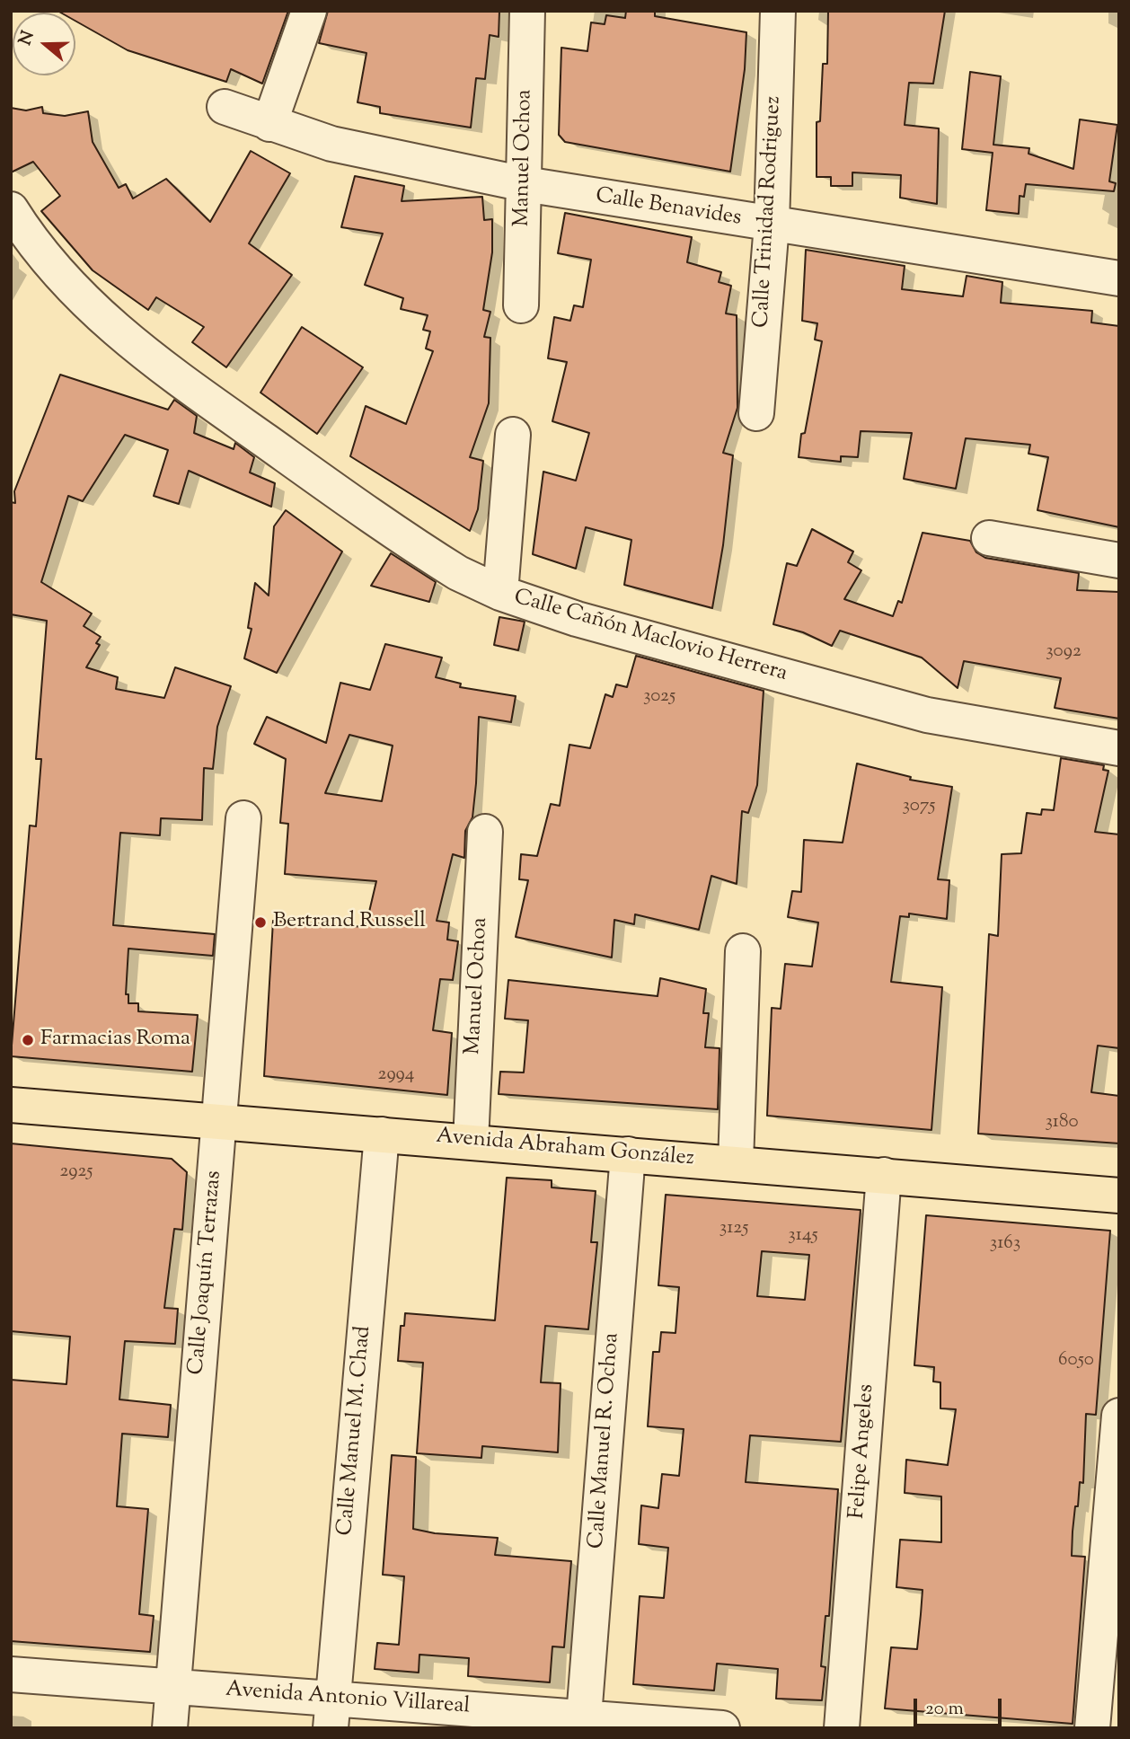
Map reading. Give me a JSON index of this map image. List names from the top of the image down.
{
  "streets": {
    "main road": ["Avenida Abraham González"],
    "street": [
      "Manuel Ochoa",
      "Calle Benavides",
      "Calle Trinidad Rodriguez",
      "Calle Cañón Maclovio Herrera",
      "Calle Joaquín Terrazas",
      "Calle Manuel M. Chad",
      "Calle Manuel R. Ochoa",
      "Felipe Angeles",
      "Avenida Antonio Villareal"
    ]
  },
  "crossings": [
    ["Manuel Ochoa", "Calle Benavides"],
    ["Manuel Ochoa", "Avenida Abraham González"],
    ["Calle Benavides", "Calle Trinidad Rodriguez"],
    ["Avenida Abraham González", "Calle Joaquín Terrazas"],
    ["Avenida Abraham González", "Calle Manuel M. Chad"],
    ["Avenida Abraham González", "Calle Manuel R. Ochoa"],
    ["Avenida Abraham González", "Felipe Angeles"],
    ["Calle Joaquín Terrazas", "Avenida Antonio Villareal"],
    ["Calle Manuel M. Chad", "Avenida Antonio Villareal"],
    ["Calle Manuel R. Ochoa", "Avenida Antonio Villareal"]
  ],
  "places": ["Bertrand Russell", "Farmacias Roma"],
  "house_numbers": [
    "3092",
    "3025",
    "3075",
    "2994",
    "3180",
    "2925",
    "3125",
    "3145",
    "3163",
    "6050"
  ],
  "scale_bar": "20 m",
  "north": "left"
}
